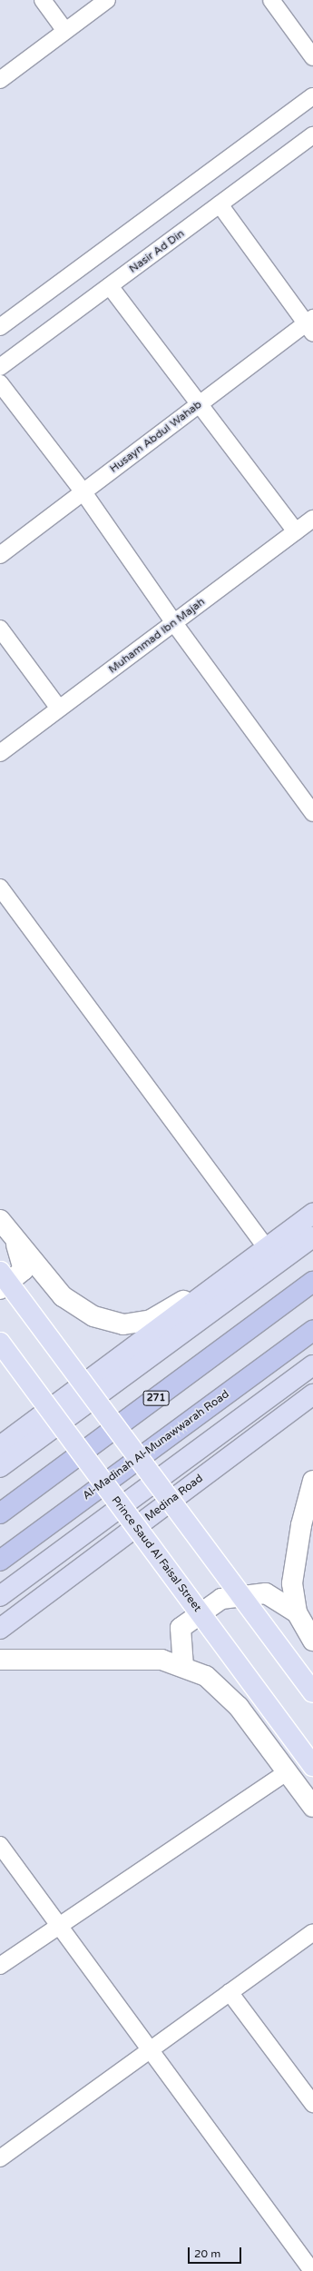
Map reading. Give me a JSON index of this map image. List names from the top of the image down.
{
  "streets": {
    "highway": ["271", "Al-Madinah Al-Munawwarah Road"],
    "main road": ["Medina Road", "Prince Saud Al Faisal Street"],
    "street": ["Nasir Ad Din", "Husayn Abdul Wahab", "Muhammad Ibn Majah"]
  },
  "scale_bar": "20 m"
}
